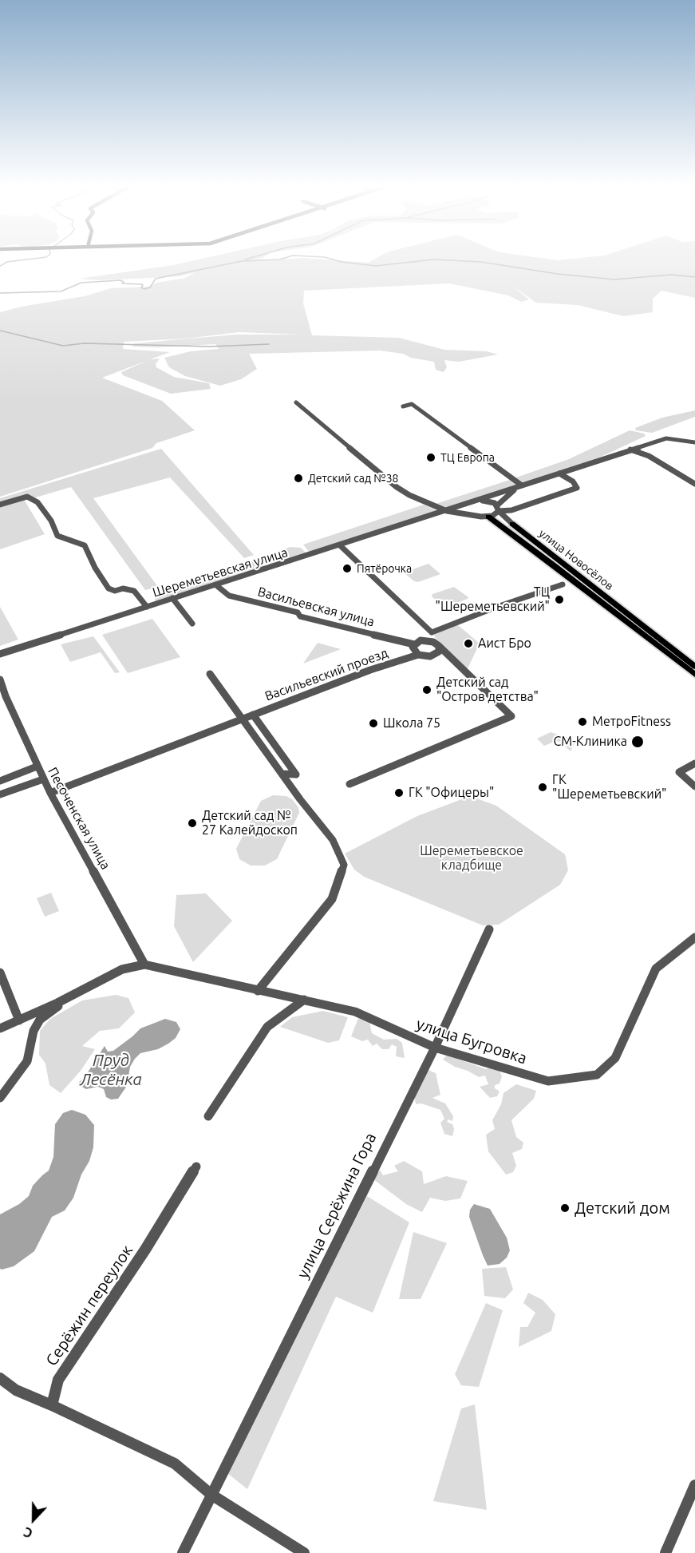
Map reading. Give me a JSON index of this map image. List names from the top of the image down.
{
  "streets": {
    "main road": ["улица Новосёлов"],
    "street": [
      "Шереметьевская улица",
      "Васильевская улица",
      "Васильевский проезд",
      "Песоченская улица",
      "улица Бугровка",
      "улица Серёжина Гора",
      "Серёжин переулок"
    ]
  },
  "crossings": [
    ["Шереметьевская улица", "Васильевская улица"],
    ["Васильевская улица", "Васильевский проезд"],
    ["Васильевский проезд", "Песоченская улица"],
    ["Песоченская улица", "улица Бугровка"],
    ["улица Бугровка", "улица Серёжина Гора"]
  ],
  "water": ["Пруд Лесёнка"],
  "parks": ["Шереметьевское кладбище"],
  "places": [
    "ТЦ Европа",
    "Детский сад №38",
    "Пятёрочка",
    "ТЦ \"Шереметьевский\"",
    "Аист Бро",
    "Детский сад \"Остров детства\"",
    "МетроFitness",
    "Школа 75",
    "СМ-Клиника",
    "ГК \"Шереметьевский\"",
    "ГК \"Офицеры\"",
    "Детский сад № 27 Калейдоскоп",
    "Детский дом"
  ],
  "north": "bottom"
}
